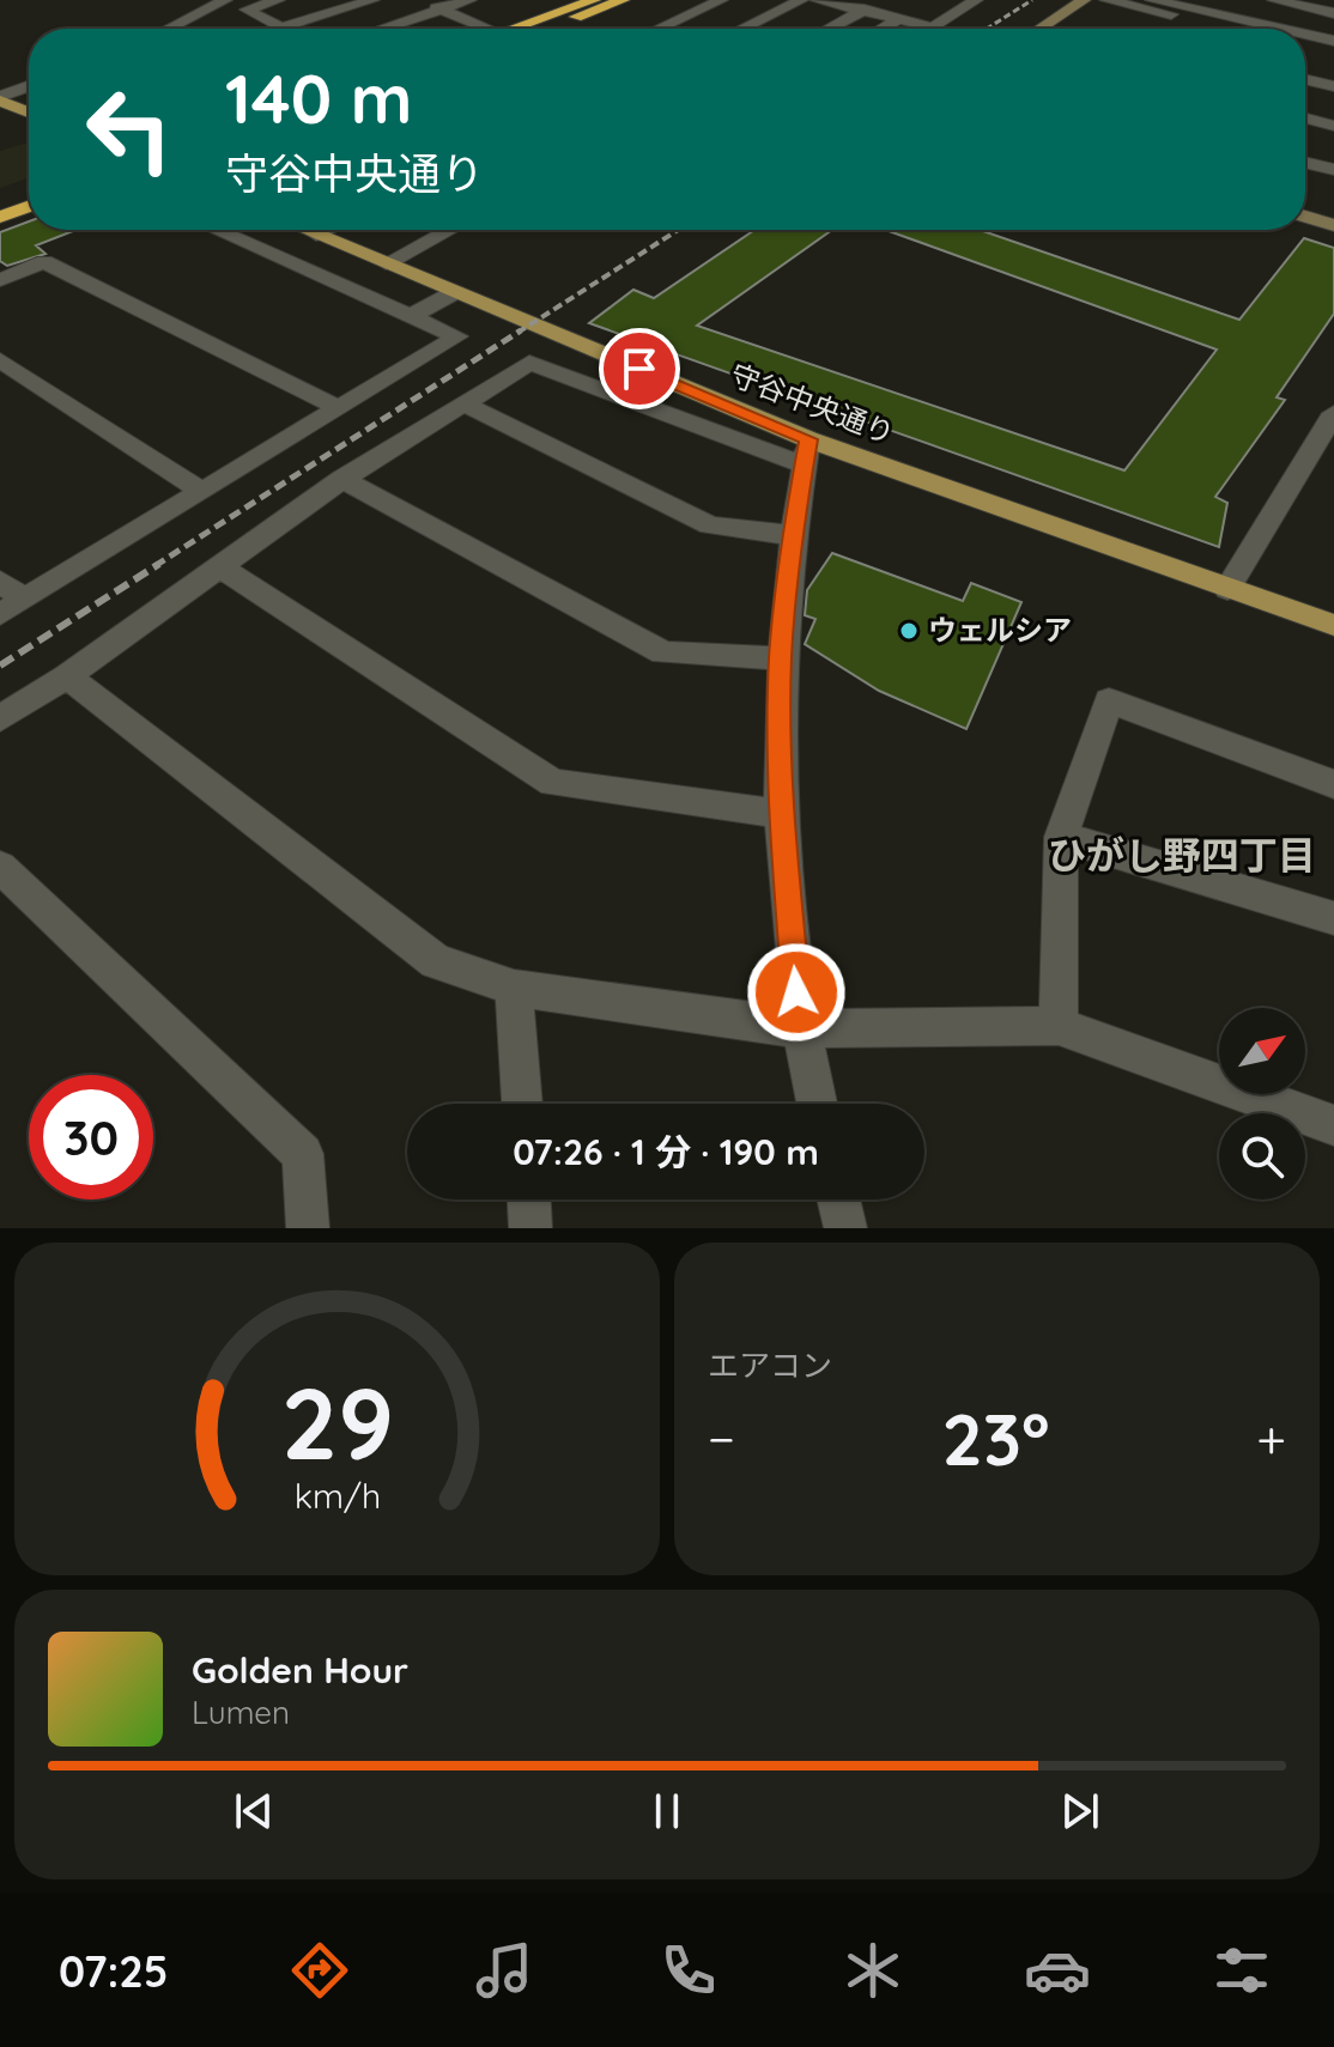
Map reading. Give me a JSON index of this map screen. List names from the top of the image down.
{
  "streets": {
    "main road": ["守谷中央通り"]
  },
  "districts": ["ひがし野四丁目"],
  "places": ["ウェルシア"],
  "north": "top right",
  "page": {
    "turn": ["140 m", "守谷中央通り"],
    "limit": "30",
    "trip": "07:26 · 1 分 · 190 m",
    "tile": "エアコン",
    "heat": ["−", "23°", "+"],
    "song": ["Golden Hour", "Lumen"],
    "tabs": "07:25",
    "gauge": ["29", "km/h"]
  }
}
